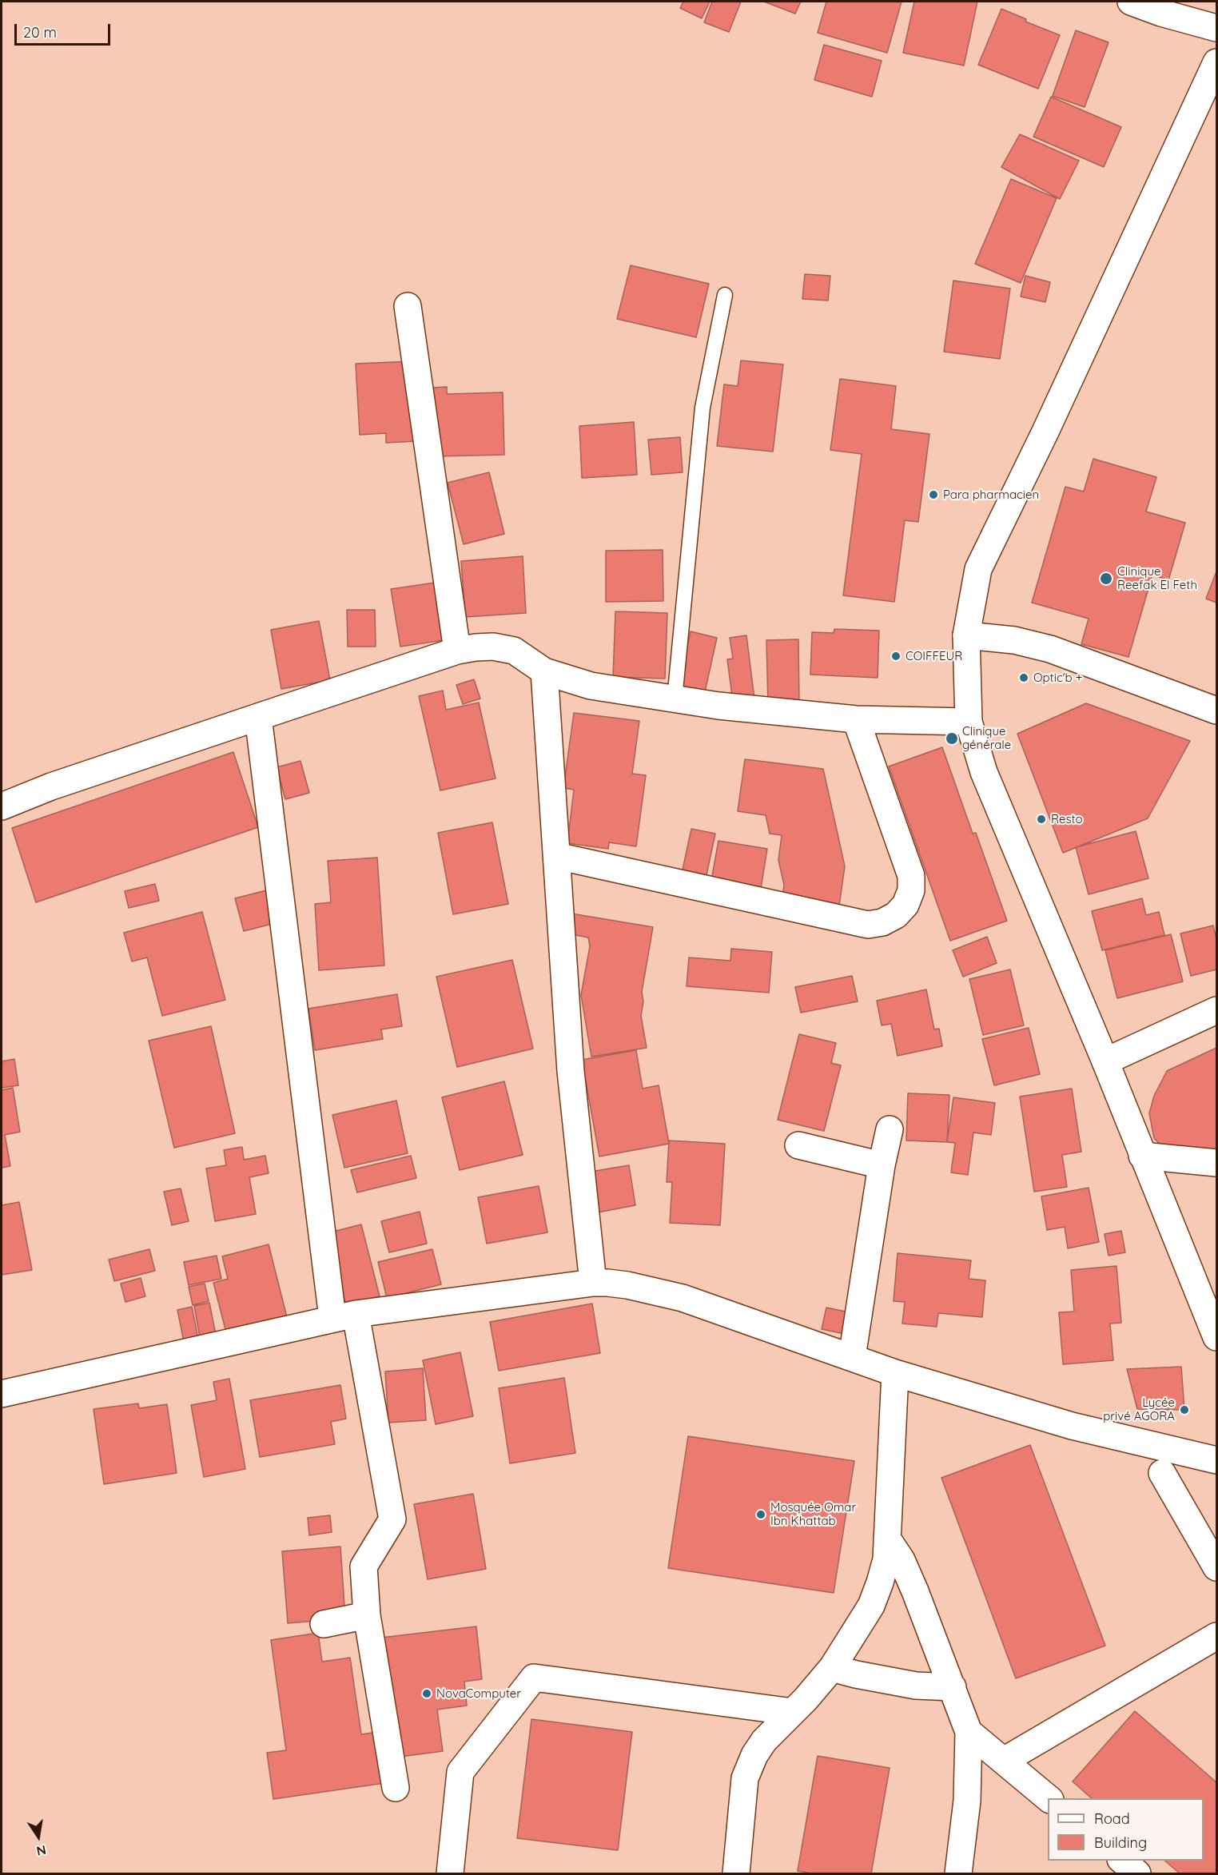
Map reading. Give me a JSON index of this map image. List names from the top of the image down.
{
  "places": [
    "Para pharmacien",
    "Clinique Reefak El Feth",
    "COIFFEUR",
    "Optic'b +",
    "Clinique générale",
    "Resto",
    "Lycée privé AGORA",
    "Mosquée Omar Ibn Khattab",
    "NovaComputer"
  ],
  "legend": ["Road", "Building"],
  "scale_bar": "20 m",
  "north": "bottom"
}
